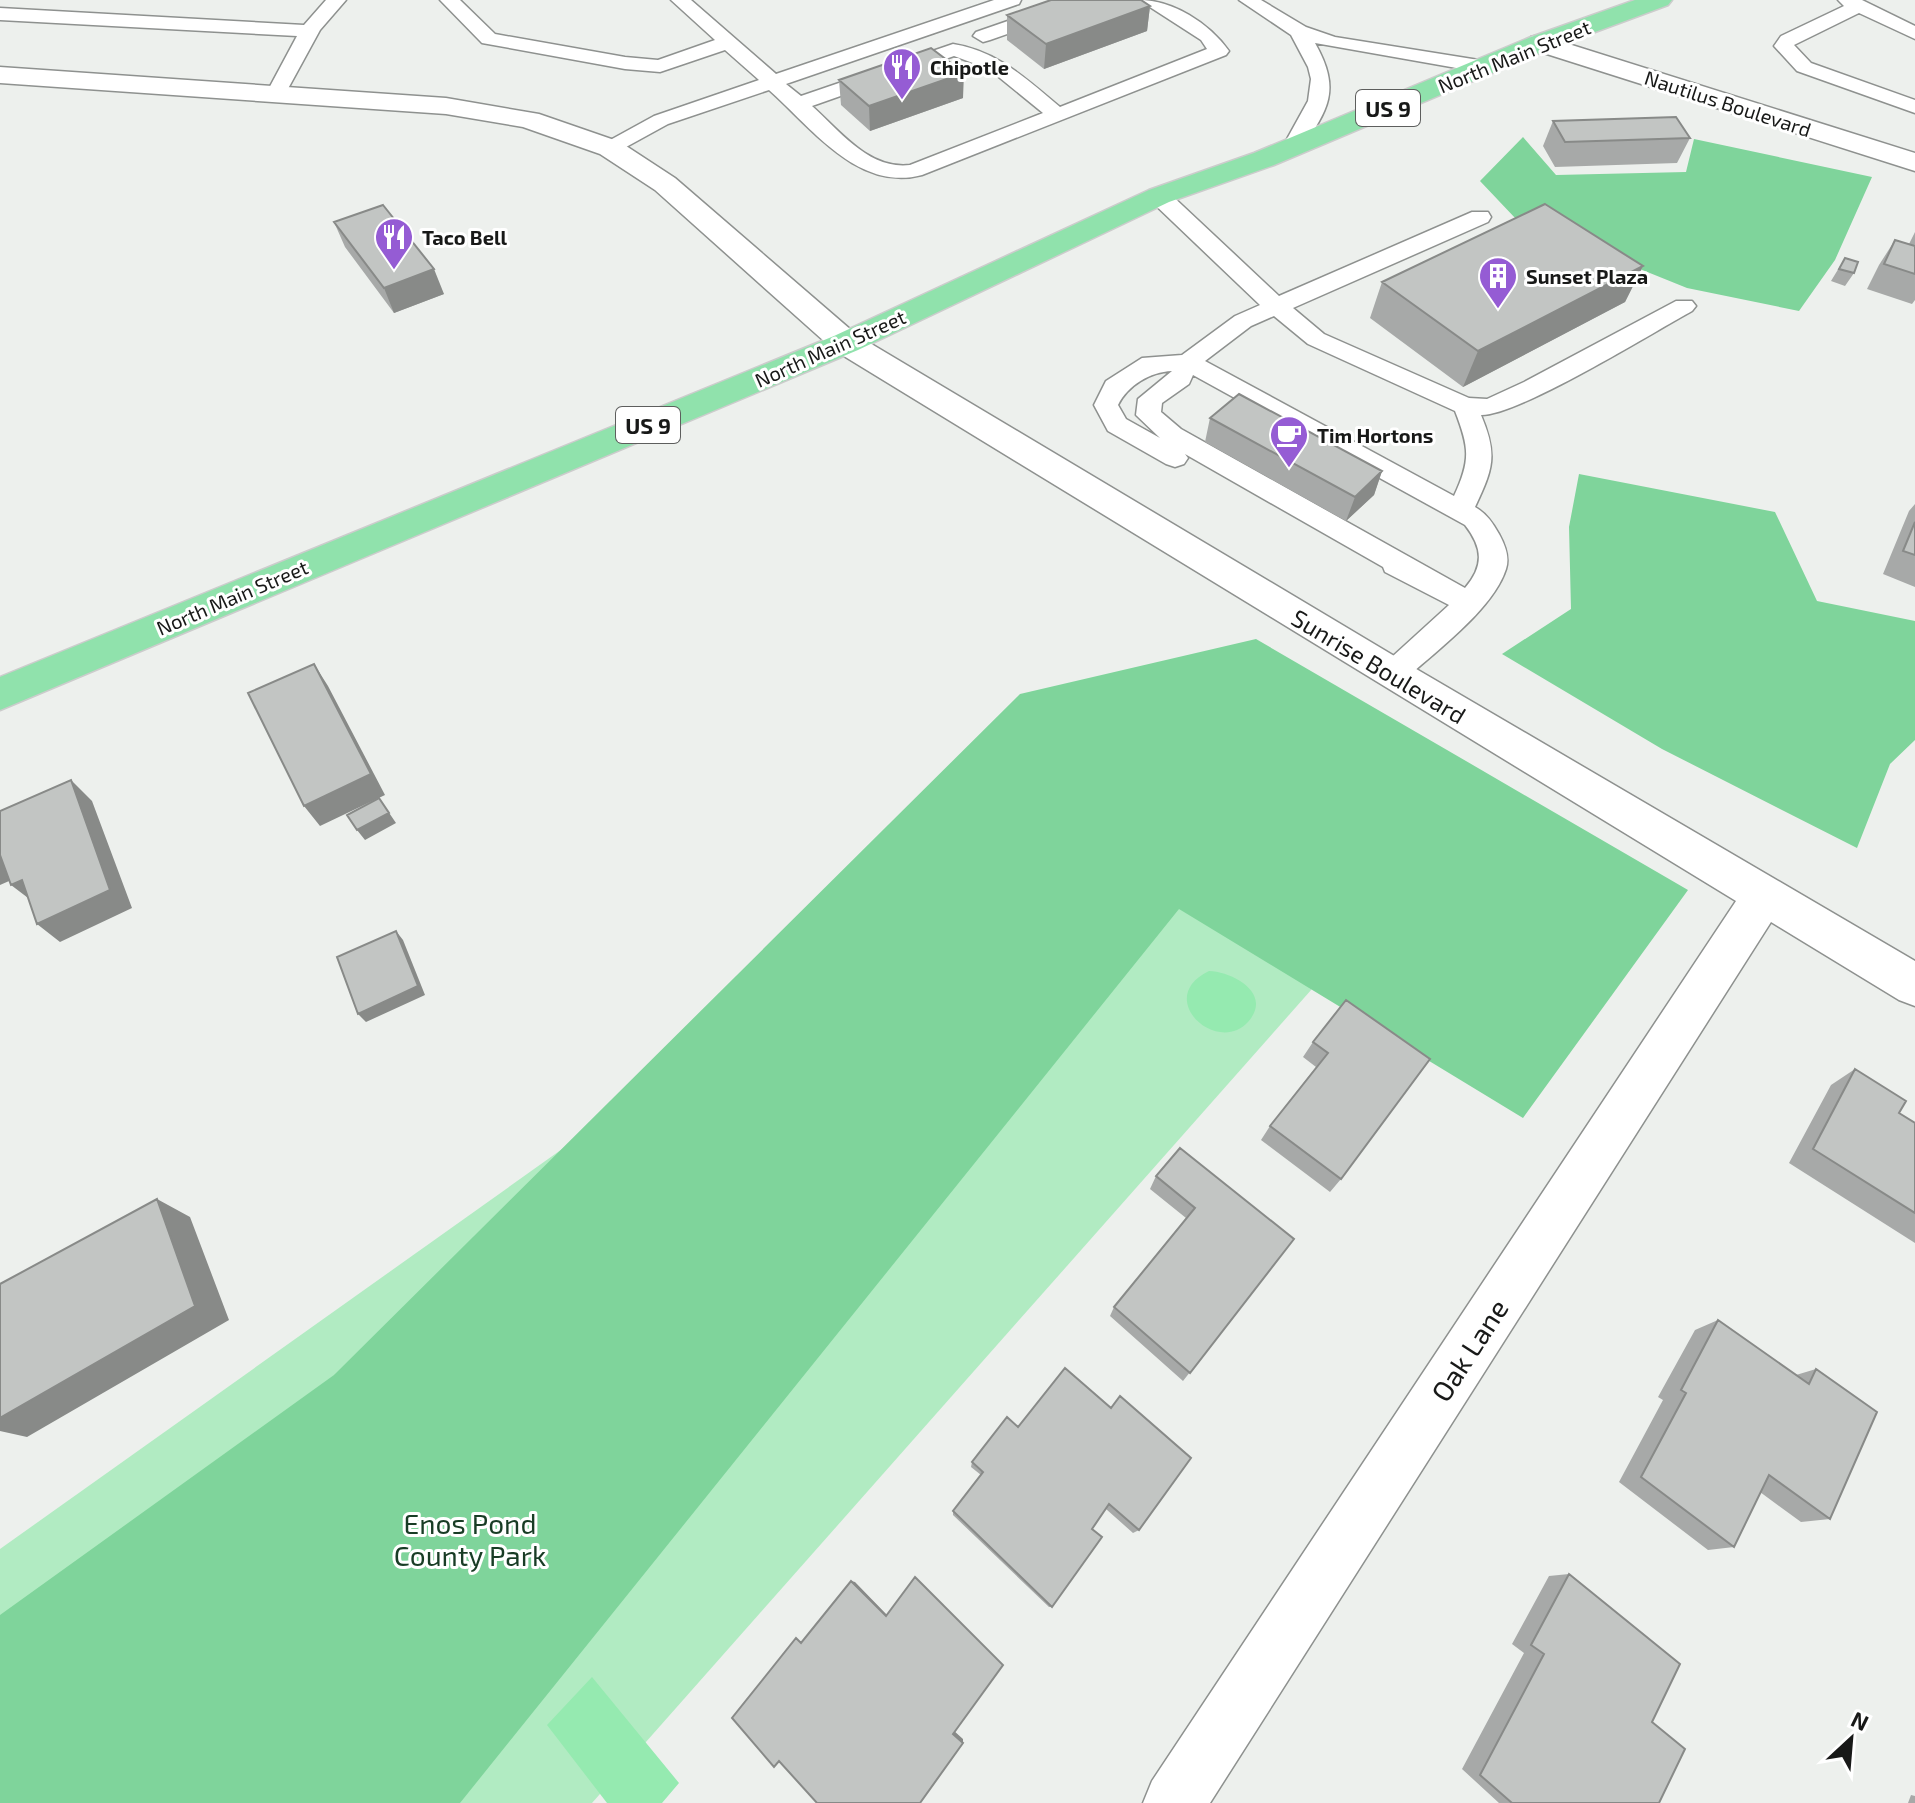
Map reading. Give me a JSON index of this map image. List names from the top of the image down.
{
  "streets": {
    "highway": ["North Main Street", "US 9"],
    "street": ["Nautilus Boulevard", "Sunrise Boulevard", "Oak Lane"]
  },
  "crossings": [
    ["North Main Street", "Nautilus Boulevard"],
    ["North Main Street", "Sunrise Boulevard"],
    ["Sunrise Boulevard", "Oak Lane"]
  ],
  "parks": ["Enos Pond County Park"],
  "places": {
    "restaurant": ["Chipotle", "Taco Bell"],
    "building": ["Sunset Plaza"],
    "cafe": ["Tim Hortons"]
  },
  "north": "top right"
}
